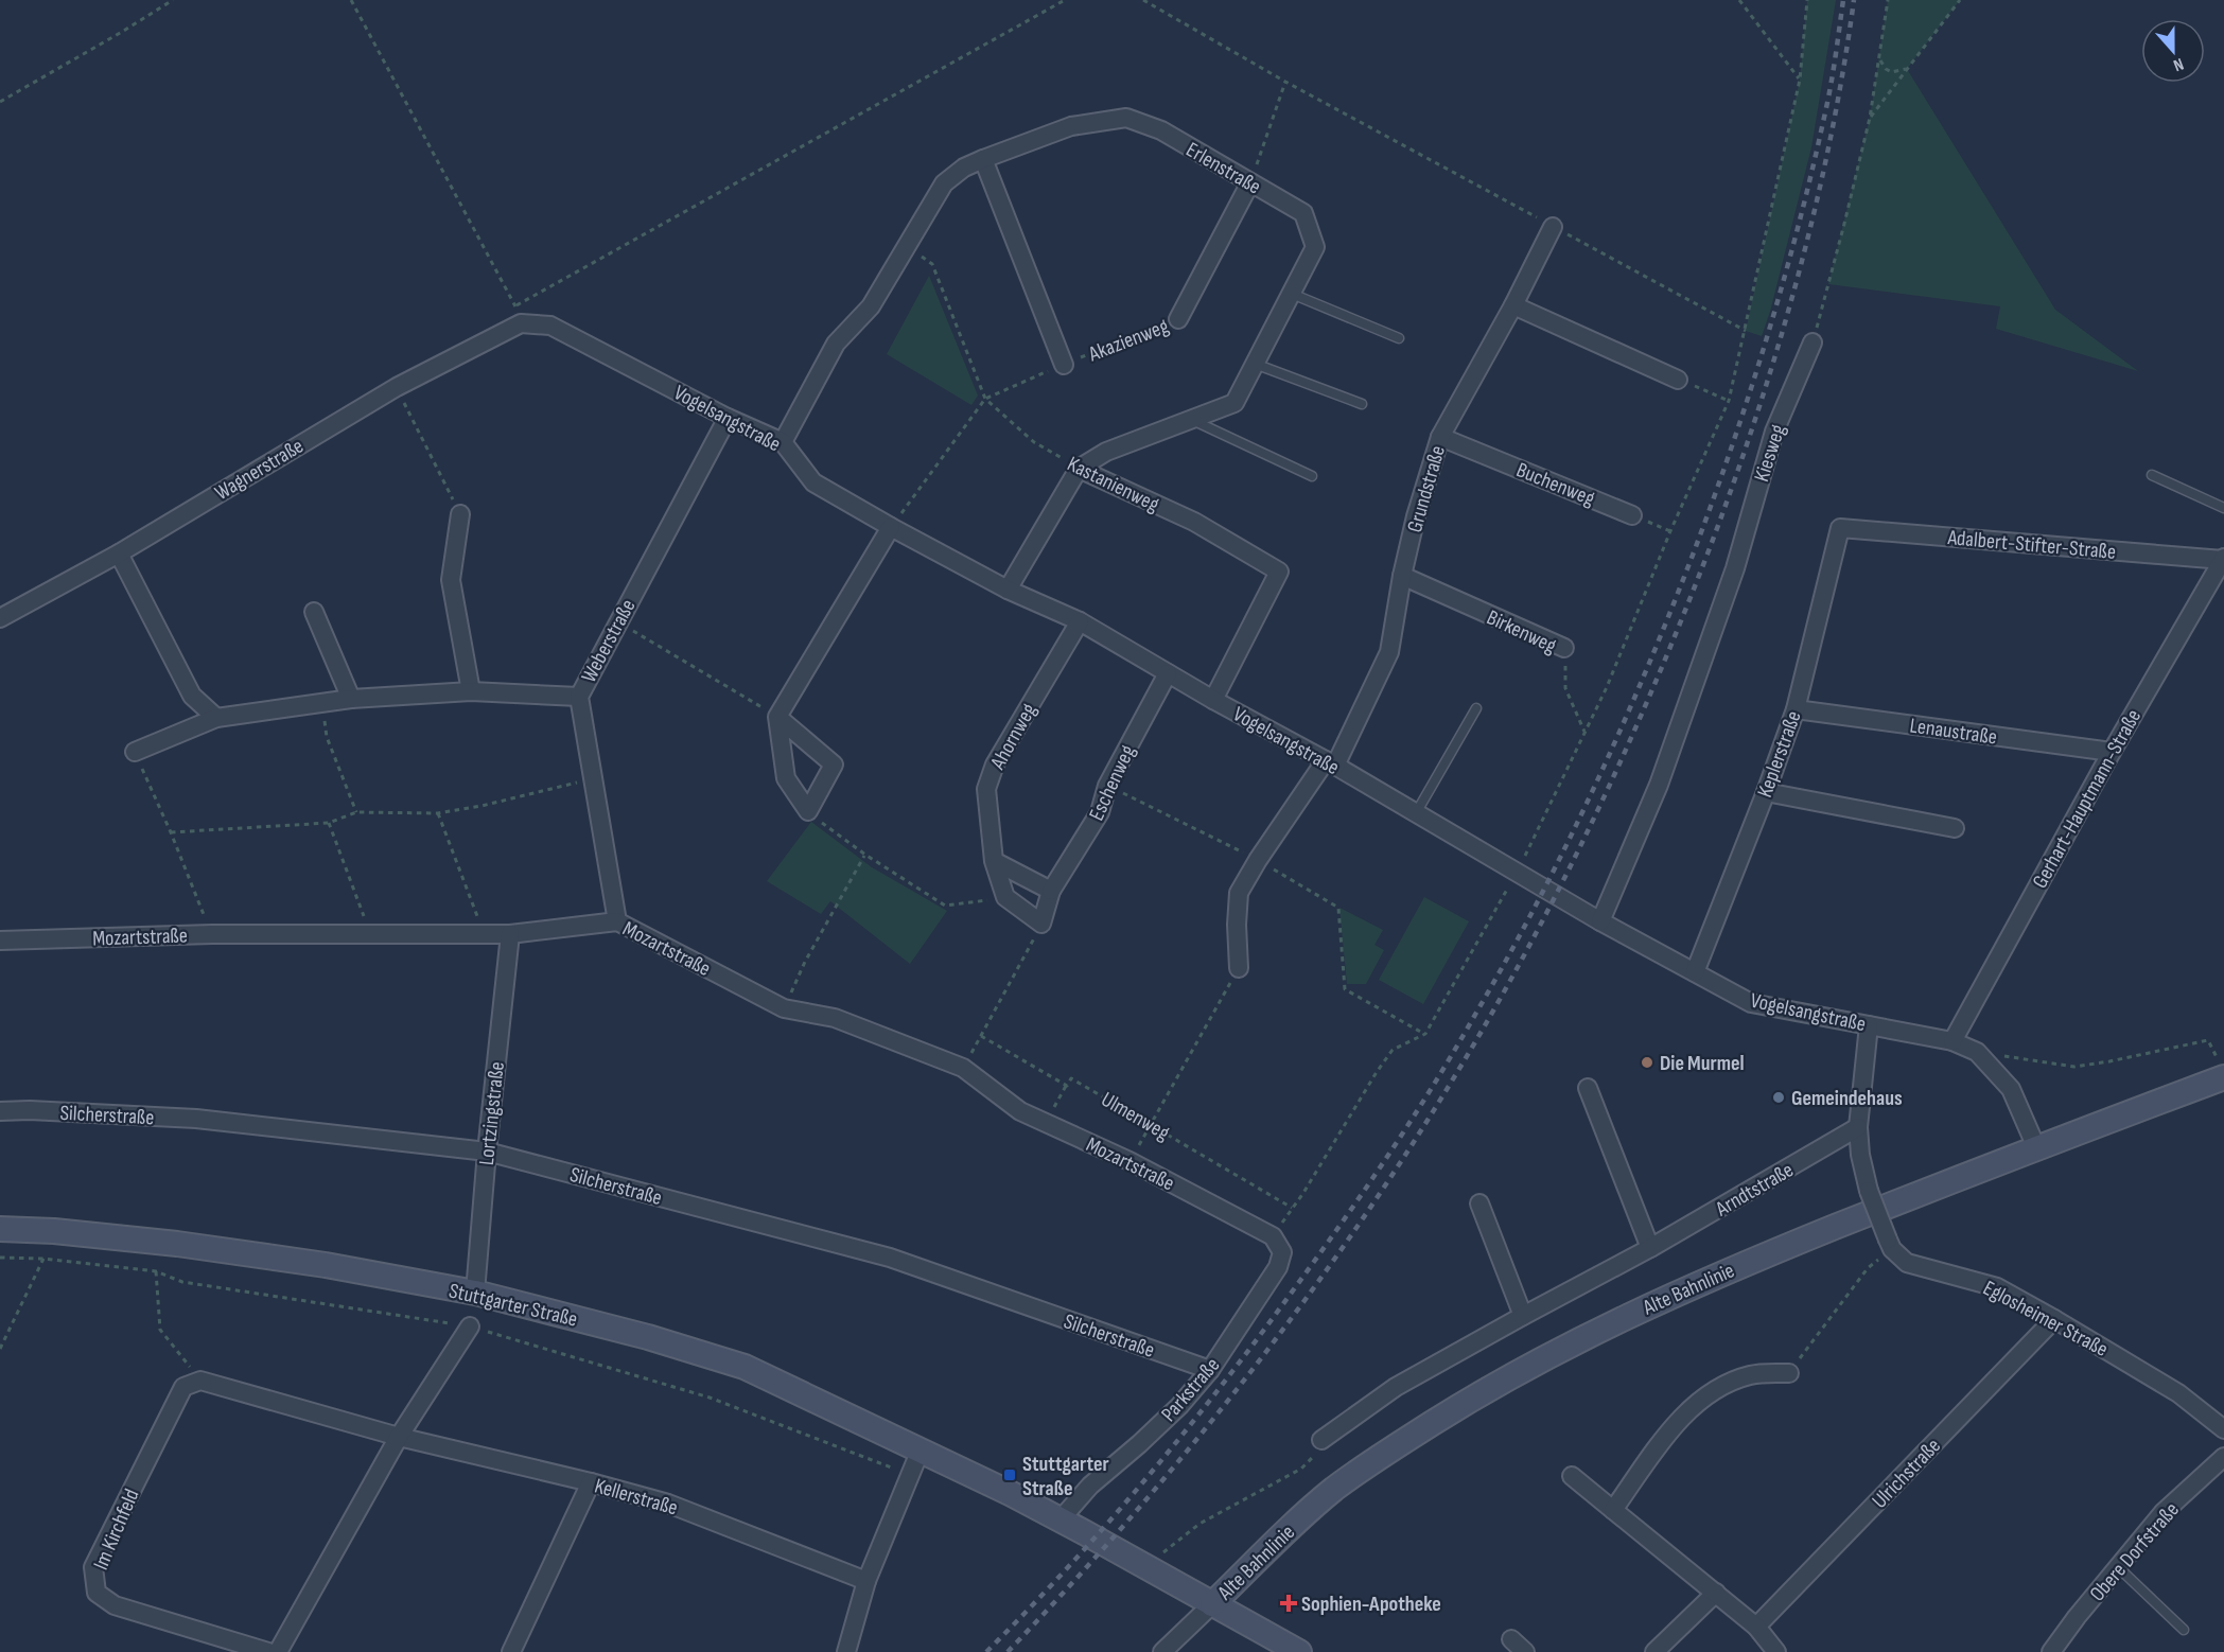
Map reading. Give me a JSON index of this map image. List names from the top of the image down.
{
  "streets": {
    "street": [
      "Erlenstraße",
      "Akazienweg",
      "Vogelsangstraße",
      "Kiesweg",
      "Wagnerstraße",
      "Kastanienweg",
      "Buchenweg",
      "Grundstraße",
      "Adalbert-Stifter-Straße",
      "Birkenweg",
      "Weberstraße",
      "Lenaustraße",
      "Ahornweg",
      "Keplerstraße",
      "Eschenweg",
      "Gerhart-Hauptmann-Straße",
      "Mozartstraße",
      "Lortzingstraße",
      "Silcherstraße",
      "Arndtstraße",
      "Alte Bahnlinie",
      "Stuttgarter Straße",
      "Eglosheimer Straße",
      "Parkstraße",
      "Ulrichstraße",
      "Kellerstraße",
      "Im Kirchfeld",
      "Obere Dorfstraße"
    ],
    "path": ["Ulmenweg"]
  },
  "crossings": [
    ["Erlenstraße", "Akazienweg"],
    ["Erlenstraße", "Vogelsangstraße"],
    ["Erlenstraße", "Kastanienweg"],
    ["Akazienweg", "Kastanienweg"],
    ["Vogelsangstraße", "Kiesweg"],
    ["Vogelsangstraße", "Wagnerstraße"],
    ["Vogelsangstraße", "Kastanienweg"],
    ["Vogelsangstraße", "Grundstraße"],
    ["Vogelsangstraße", "Weberstraße"],
    ["Vogelsangstraße", "Ahornweg"],
    ["Vogelsangstraße", "Keplerstraße"],
    ["Vogelsangstraße", "Eschenweg"],
    ["Vogelsangstraße", "Gerhart-Hauptmann-Straße"],
    ["Vogelsangstraße", "Alte Bahnlinie"],
    ["Buchenweg", "Grundstraße"],
    ["Grundstraße", "Birkenweg"],
    ["Adalbert-Stifter-Straße", "Keplerstraße"],
    ["Adalbert-Stifter-Straße", "Gerhart-Hauptmann-Straße"],
    ["Weberstraße", "Mozartstraße"],
    ["Lenaustraße", "Keplerstraße"],
    ["Lenaustraße", "Gerhart-Hauptmann-Straße"],
    ["Mozartstraße", "Lortzingstraße"],
    ["Mozartstraße", "Parkstraße"],
    ["Lortzingstraße", "Silcherstraße"],
    ["Lortzingstraße", "Stuttgarter Straße"],
    ["Silcherstraße", "Parkstraße"],
    ["Alte Bahnlinie", "Stuttgarter Straße"],
    ["Stuttgarter Straße", "Parkstraße"],
    ["Eglosheimer Straße", "Ulrichstraße"]
  ],
  "places": {
    "other": ["Die Murmel", "Gemeindehaus"],
    "transit": ["Stuttgarter Straße"],
    "health": ["Sophien-Apotheke"]
  },
  "north": "bottom"
}
